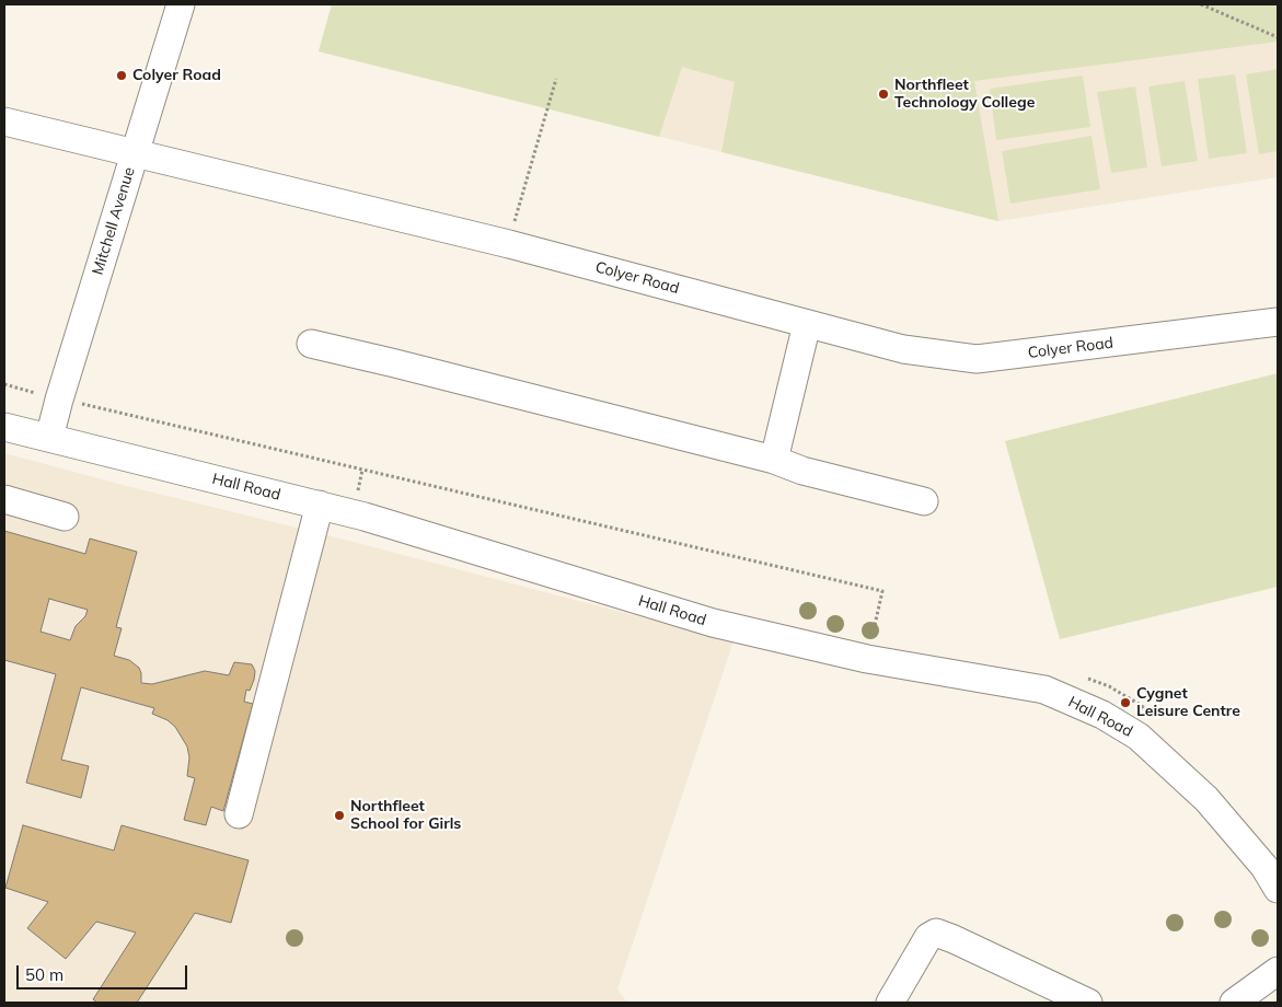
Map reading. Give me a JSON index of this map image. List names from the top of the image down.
{
  "streets": {
    "street": ["Mitchell Avenue", "Colyer Road", "Hall Road"]
  },
  "crossings": [
    ["Mitchell Avenue", "Colyer Road"],
    ["Mitchell Avenue", "Hall Road"]
  ],
  "places": [
    "Colyer Road",
    "Northfleet Technology College",
    "Cygnet Leisure Centre",
    "Northfleet School for Girls"
  ],
  "scale_bar": "50 m"
}
